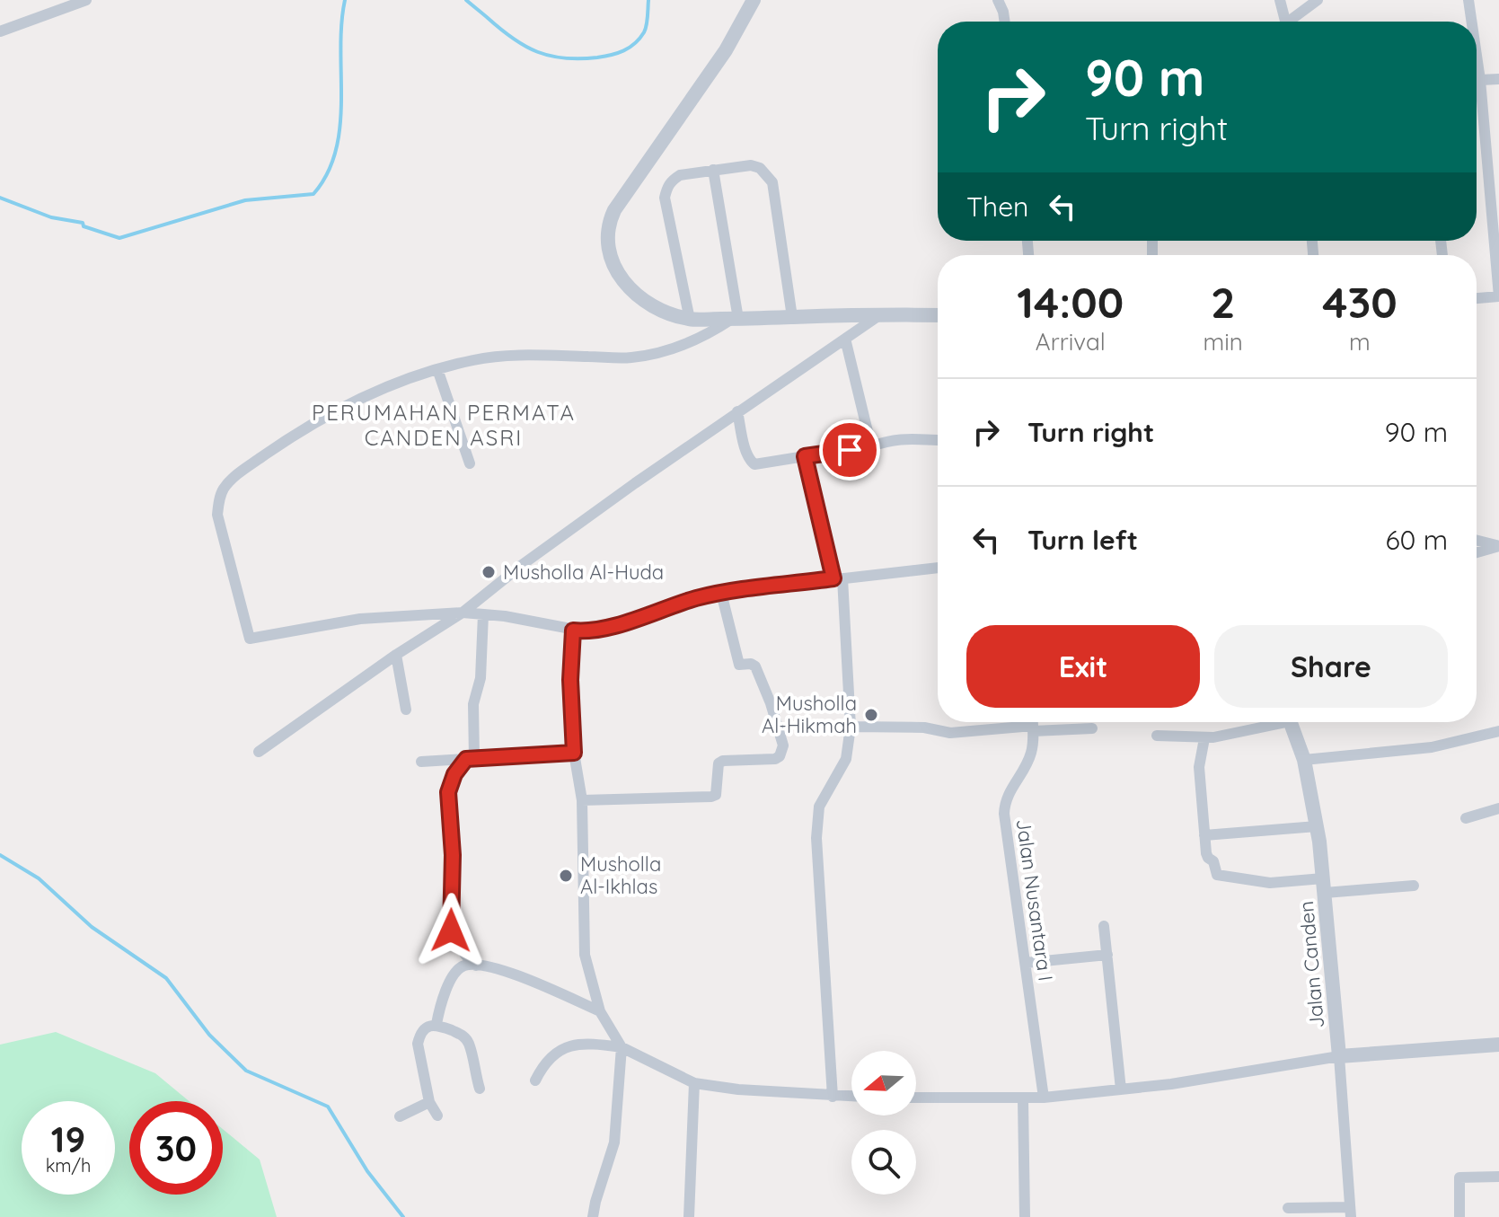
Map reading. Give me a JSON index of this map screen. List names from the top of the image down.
{
  "streets": {
    "street": ["Jalan Nusantara I", "Jalan Canden"]
  },
  "districts": ["PERUMAHAN PERMATA CANDEN ASRI"],
  "places": ["Musholla Al-Huda", "Musholla Al-Hikmah", "Musholla Al-Ikhlas"],
  "north": "left",
  "page": {
    "turn": ["90 m", "Turn right"],
    "then": "Then",
    "eta": [
      "14:00",
      "Arrival",
      "2",
      "min",
      "430",
      "m"
    ],
    "list": [
      {
        "name": "Turn right",
        "value": "90 m"
      },
      {
        "name": "Turn left",
        "value": "60 m"
      }
    ],
    "buttons": ["Exit", "Share"],
    "speed": "19 km/h",
    "limit": "30"
  }
}
